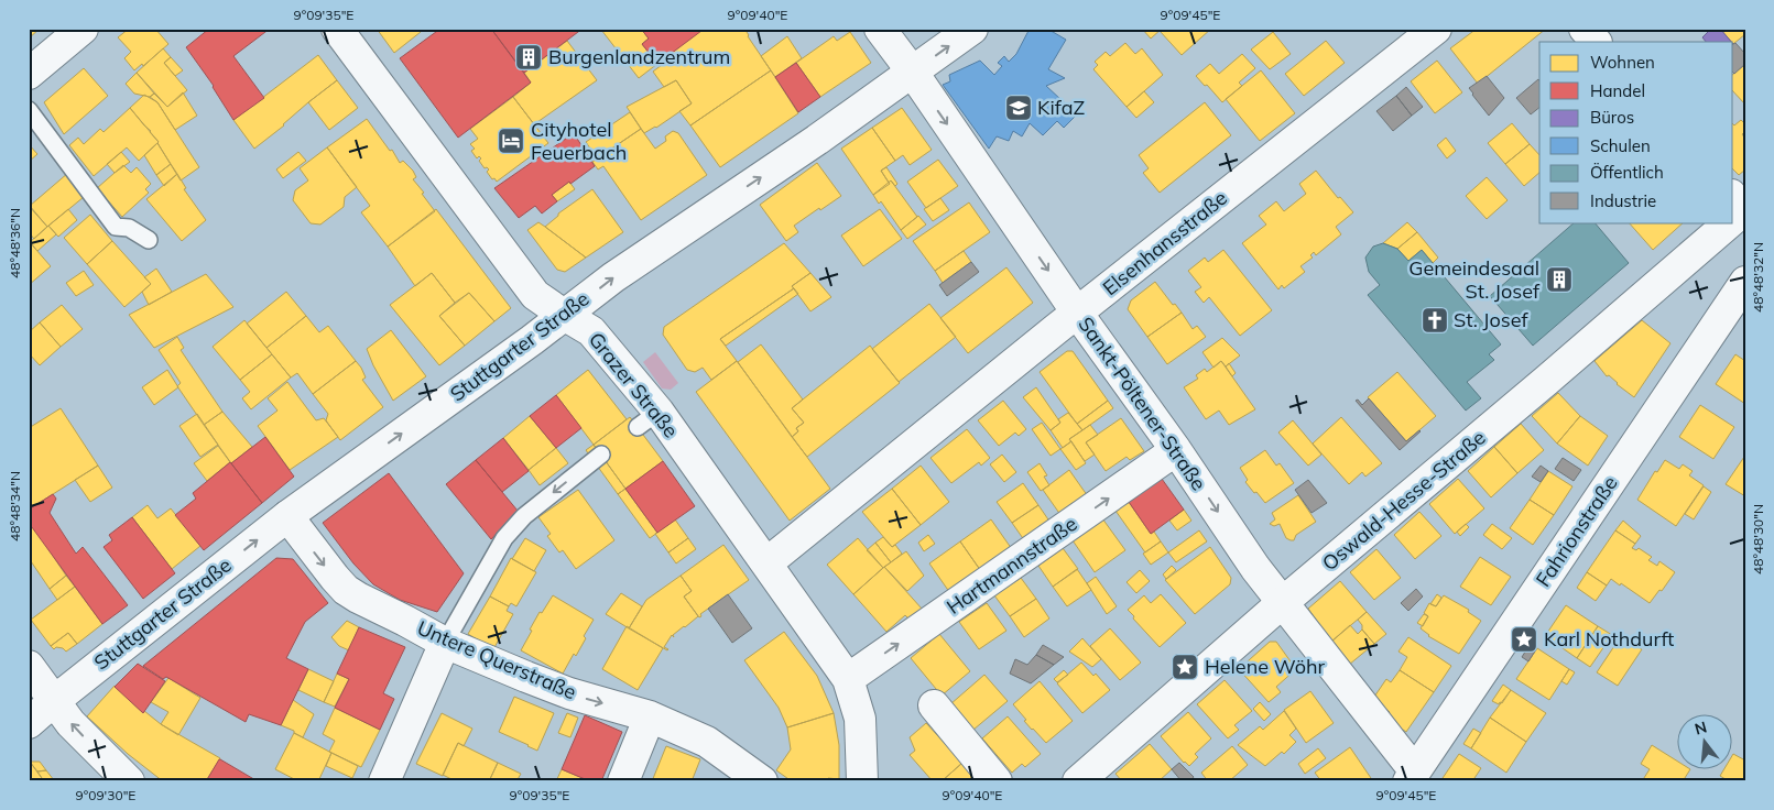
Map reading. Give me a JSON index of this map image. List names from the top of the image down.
{
  "streets": {
    "street": [
      "Elsenhansstraße",
      "Stuttgarter Straße",
      "Grazer Straße",
      "Sankt-Pöltener-Straße",
      "Oswald-Hesse-Straße",
      "Fahrionstraße",
      "Hartmannstraße",
      "Untere Querstraße"
    ]
  },
  "crossings": [
    ["Elsenhansstraße", "Grazer Straße"],
    ["Elsenhansstraße", "Sankt-Pöltener-Straße"],
    ["Stuttgarter Straße", "Grazer Straße"],
    ["Stuttgarter Straße", "Sankt-Pöltener-Straße"],
    ["Stuttgarter Straße", "Untere Querstraße"],
    ["Grazer Straße", "Hartmannstraße"],
    ["Sankt-Pöltener-Straße", "Oswald-Hesse-Straße"],
    ["Sankt-Pöltener-Straße", "Fahrionstraße"],
    ["Sankt-Pöltener-Straße", "Hartmannstraße"]
  ],
  "one_way": [
    "Stuttgarter Straße",
    "Sankt-Pöltener-Straße",
    "Hartmannstraße",
    "Untere Querstraße"
  ],
  "places": {
    "building": ["Burgenlandzentrum", "Gemeindesaal St. Josef"],
    "school or university": ["KifaZ"],
    "hotel": ["Cityhotel Feuerbach"],
    "church": ["St. Josef"],
    "place": ["Karl Nothdurft", "Helene Wöhr"]
  },
  "legend": [
    "Wohnen",
    "Handel",
    "Büros",
    "Schulen",
    "Öffentlich",
    "Industrie"
  ],
  "north": "top",
  "coordinates": [
    "9°09'35\"E",
    "9°09'40\"E",
    "9°09'45\"E",
    "48°48'36\"N",
    "48°48'32\"N",
    "48°48'34\"N",
    "48°48'30\"N",
    "9°09'30\"E"
  ]
}
